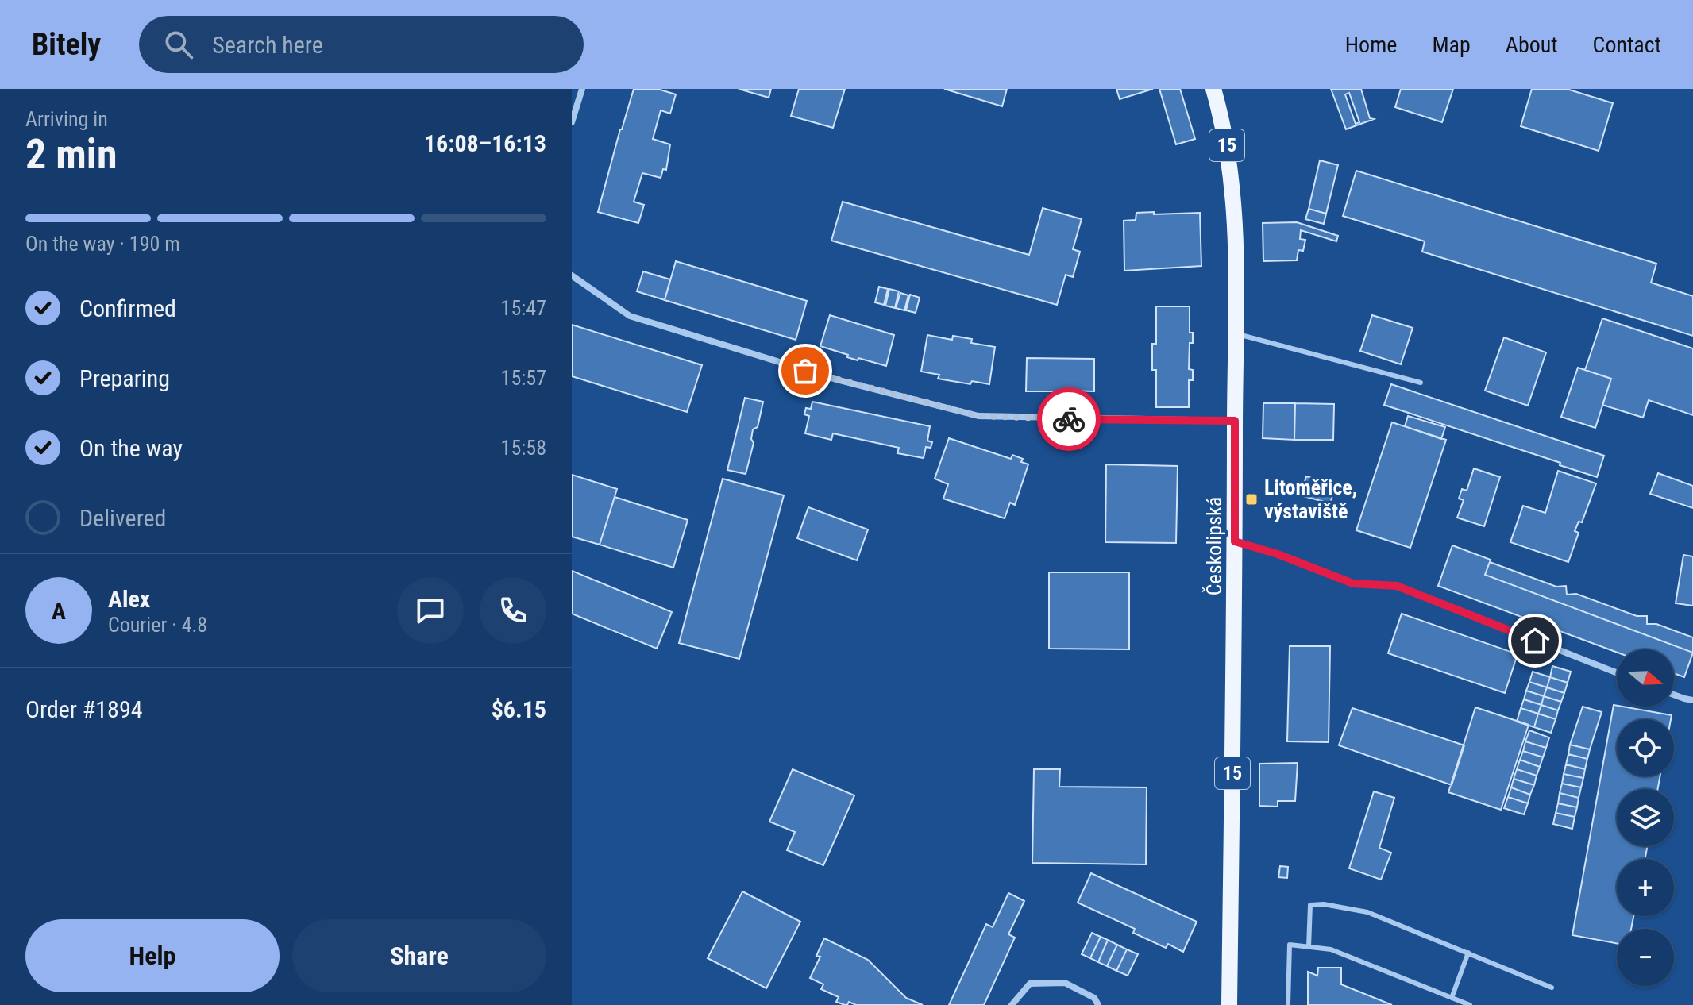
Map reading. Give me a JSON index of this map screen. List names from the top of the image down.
{
  "streets": {
    "main road": ["15", "Českolipská"]
  },
  "places": {
    "transit": ["Litoměřice, výstaviště"]
  },
  "north": "right",
  "page": {
    "header": "Bitely",
    "search": "Search here",
    "nav": [
      "Home",
      "Map",
      "About",
      "Contact"
    ],
    "heading": ["2 min", "Arriving in", "16:08–16:13"],
    "panel": [
      "Alex",
      "Courier · 4.8",
      "Order #1894",
      "$6.15"
    ],
    "bar": "On the way · 190 m",
    "list": [
      ["Confirmed", "15:47"],
      ["Preparing", "15:57"],
      ["On the way", "15:58"],
      "Delivered"
    ],
    "round": "A",
    "map_buttons": ["+", "−"],
    "buttons": ["Help", "Share"]
  }
}
